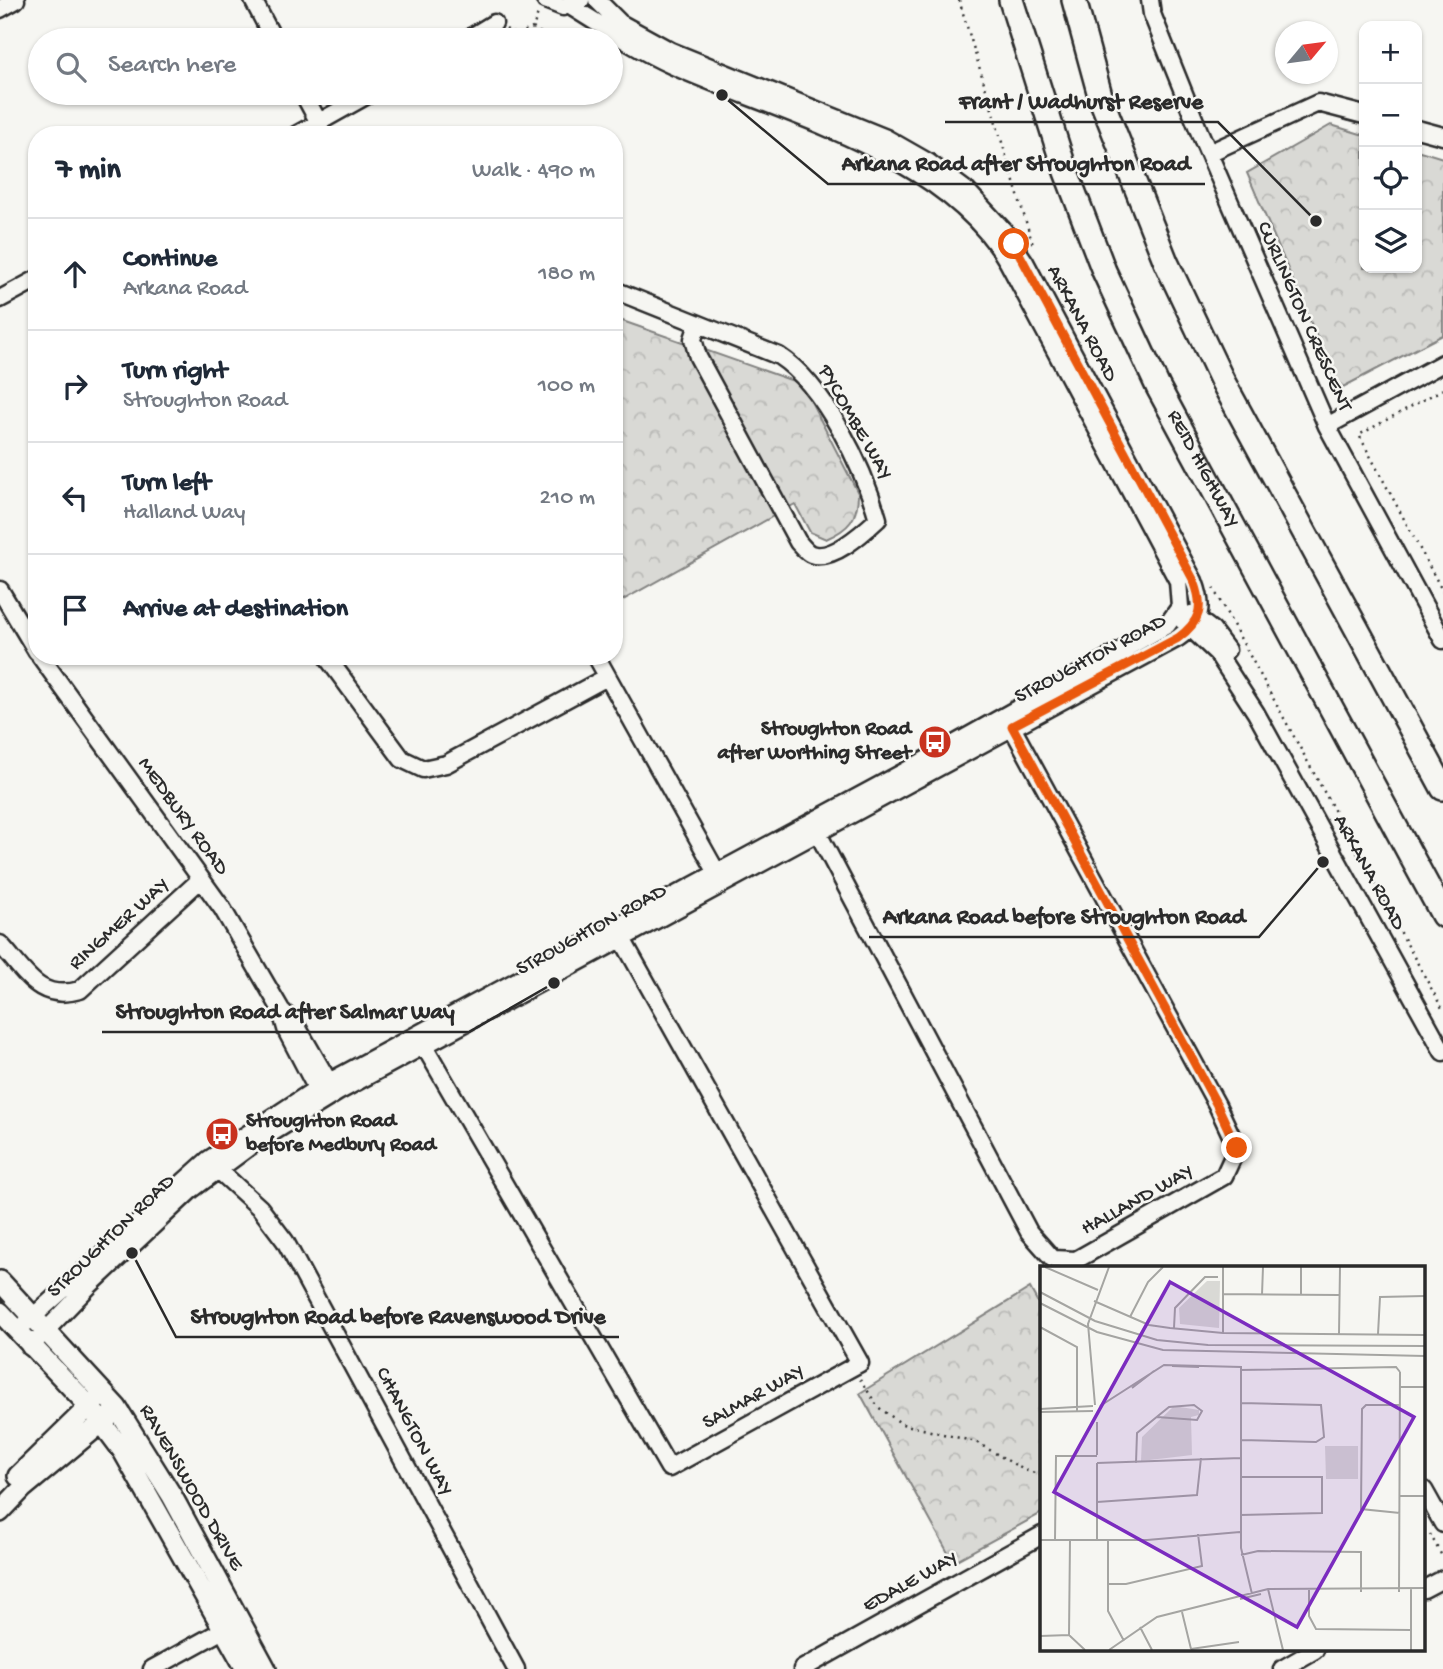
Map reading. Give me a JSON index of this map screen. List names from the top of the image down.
{
  "streets": {
    "highway": ["REID HIGHWAY"],
    "main road": ["RAVENSWOOD DRIVE"],
    "street": [
      "CURLINGTON CRESCENT",
      "ARKANA ROAD",
      "PYCOMBE WAY",
      "STROUGHTON ROAD",
      "MEDBURY ROAD",
      "RINGMER WAY",
      "HALLAND WAY",
      "SALMAR WAY",
      "CHANGTON WAY",
      "EDALE WAY"
    ]
  },
  "crossings": [
    ["ARKANA ROAD", "STROUGHTON ROAD"],
    ["STROUGHTON ROAD", "MEDBURY ROAD"],
    ["STROUGHTON ROAD", "HALLAND WAY"],
    ["STROUGHTON ROAD", "SALMAR WAY"],
    ["STROUGHTON ROAD", "CHANGTON WAY"],
    ["STROUGHTON ROAD", "RAVENSWOOD DRIVE"],
    ["MEDBURY ROAD", "RINGMER WAY"]
  ],
  "places": {
    "other": [
      "Arkana Road after Stroughton Road",
      "Frant / Wadhurst Reserve",
      "Arkana Road before Stroughton Road",
      "Stroughton Road after Salmar Way",
      "Stroughton Road before Ravenswood Drive"
    ],
    "bus stop": ["Stroughton Road after Worthing Street", "Stroughton Road before Medbury Road"]
  },
  "north": "top right",
  "page": {
    "map_buttons": ["+", "−"],
    "search": "Search here",
    "heading": ["7 min", "Walk · 490 m"],
    "list": [
      ["Continue", "Arkana Road", "180 m"],
      ["Turn right", "Stroughton Road", "100 m"],
      ["Turn left", "Halland Way", "210 m"],
      "Arrive at destination"
    ]
  }
}
